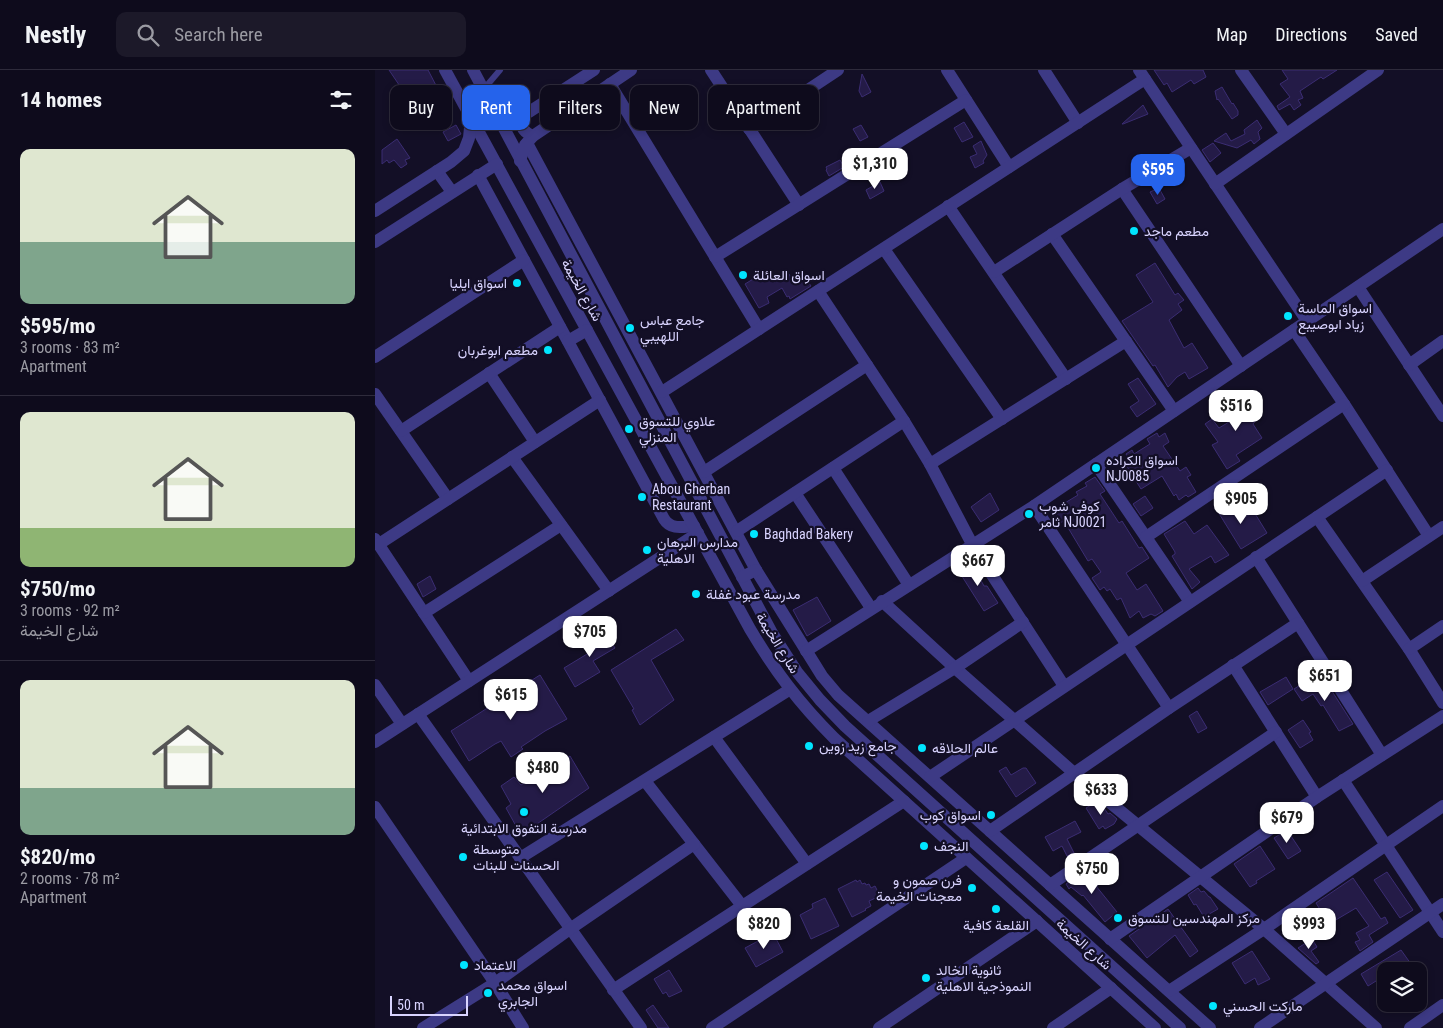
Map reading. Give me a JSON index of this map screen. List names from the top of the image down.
{
  "streets": {
    "street": ["شارع الخيمة"]
  },
  "places": [
    "مطعم ماجد",
    "اسواق العائلة",
    "اسواق ايليا",
    "اسواق الماسة زياد ابوصيبع",
    "جامع عباس اللهيبي",
    "مطعم ابوغربان",
    "علاوي للتسوق المنزلي",
    "اسواق الكراده NJ0085",
    "Abou Gherban Restaurant",
    "كوفي شوب ثامر NJ0021",
    "Baghdad Bakery",
    "مدارس البرهان الاهلية",
    "مدرسة عبود غفلة",
    "جامع زيد زوين",
    "عالم الحلاقه",
    "مدرسة التفوق الابتدائية",
    "اسواق كوب",
    "النجف",
    "متوسطة الحسنات للبنات",
    "فرن صمون و معجنات الخيمة",
    "القلعة كافية",
    "مركز المهندسين للتسوق",
    "الاعتماد",
    "ثانوية الخالد النموذجية الاهلية",
    "اسواق محمد الجابري",
    "ماركت الحسني"
  ],
  "scale_bar": "50 m",
  "page": {
    "header": "Nestly",
    "search": "Search here",
    "nav": ["Map", "Directions", "Saved"],
    "heading": "14 homes",
    "chip": [
      "Buy",
      "Rent",
      "Filters",
      "New",
      "Apartment"
    ],
    "list": [
      {
        "name": "$595/mo",
        "note": "3 rooms · 83 m² · Apartment"
      },
      {
        "name": "$750/mo",
        "note": "3 rooms · 92 m² · شارع الخيمة"
      },
      {
        "name": "$820/mo",
        "note": "2 rooms · 78 m² · Apartment"
      }
    ],
    "price": [
      "$1,310",
      "$595",
      "$516",
      "$905",
      "$667",
      "$705",
      "$651",
      "$615",
      "$480",
      "$633",
      "$679",
      "$750",
      "$820",
      "$993"
    ],
    "scale": "50 m"
  }
}
